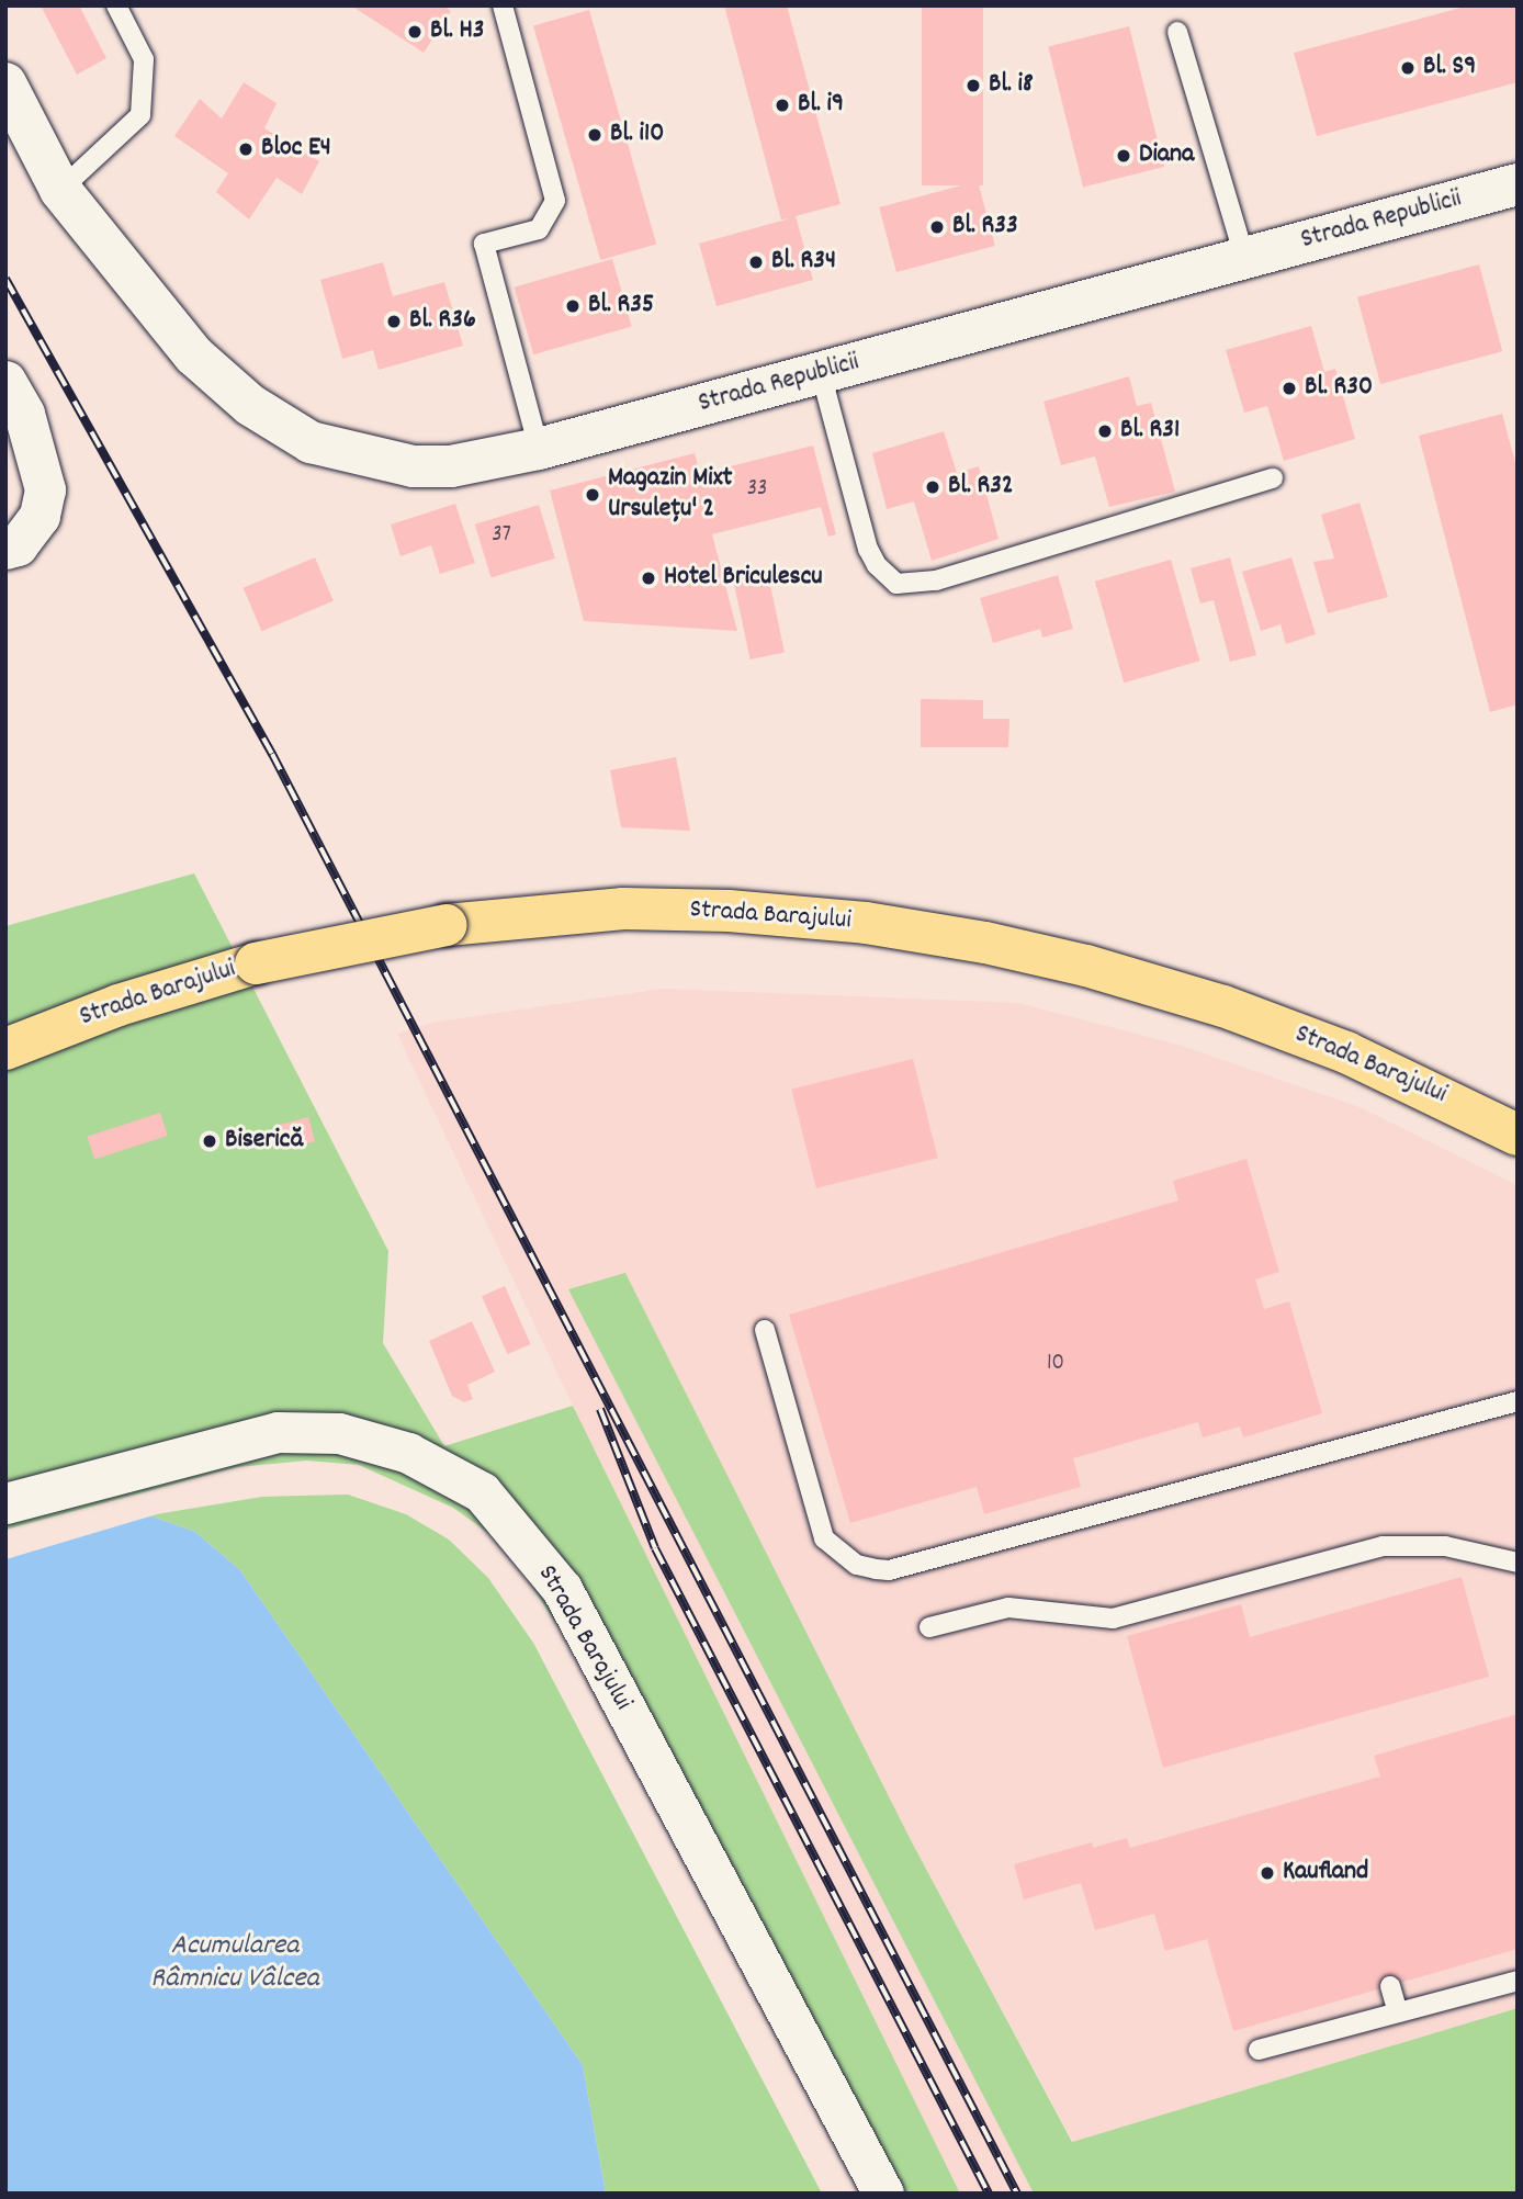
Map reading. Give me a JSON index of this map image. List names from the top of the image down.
{
  "streets": {
    "highway": ["Strada Barajului"],
    "main road": ["Strada Republicii"]
  },
  "water": ["Acumularea Râmnicu Vâlcea"],
  "places": [
    "Bl. H3",
    "Bl. S9",
    "Bl. i8",
    "Bl. i9",
    "Bl. i10",
    "Bloc E4",
    "Diana",
    "Bl. R33",
    "Bl. R34",
    "Bl. R35",
    "Bl. R36",
    "Bl. R30",
    "Bl. R31",
    "Bl. R32",
    "Magazin Mixt Ursulețu' 2",
    "Hotel Briculescu",
    "Biserică",
    "Kaufland"
  ],
  "house_numbers": ["33", "37", "10"]
}
